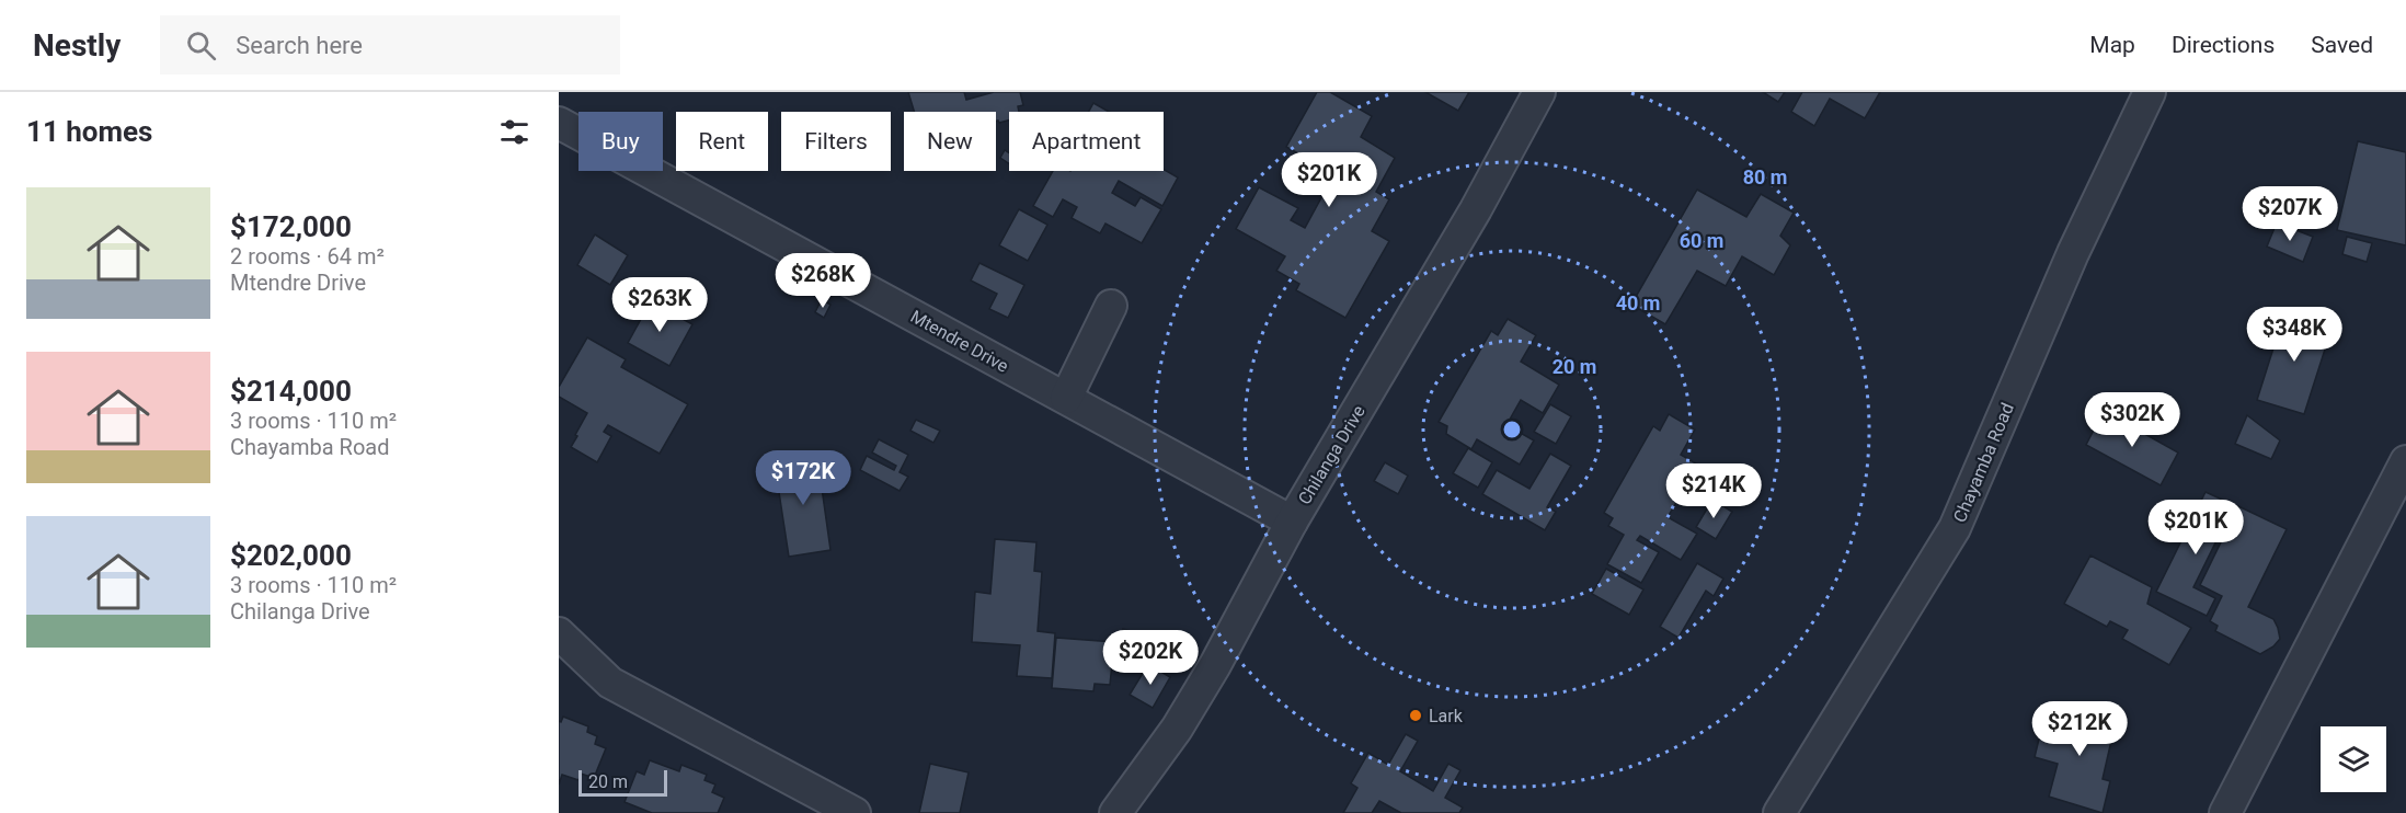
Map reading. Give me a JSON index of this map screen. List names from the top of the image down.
{
  "streets": {
    "street": ["Mtendre Drive", "Chilanga Drive", "Chayamba Road"]
  },
  "crossings": [
    ["Mtendre Drive", "Chilanga Drive"]
  ],
  "places": ["Lark"],
  "scale_bar": "20 m",
  "page": {
    "header": "Nestly",
    "search": "Search here",
    "nav": ["Map", "Directions", "Saved"],
    "heading": "11 homes",
    "chip": [
      "Buy",
      "Rent",
      "Filters",
      "New",
      "Apartment"
    ],
    "price": [
      "$201K",
      "$207K",
      "$268K",
      "$263K",
      "$348K",
      "$302K",
      "$172K",
      "$214K",
      "$201K",
      "$202K",
      "$212K"
    ],
    "list": [
      {
        "name": "$172,000",
        "note": "2 rooms · 64 m² · Mtendre Drive"
      },
      {
        "name": "$214,000",
        "note": "3 rooms · 110 m² · Chayamba Road"
      },
      {
        "name": "$202,000",
        "note": "3 rooms · 110 m² · Chilanga Drive"
      }
    ],
    "scale": "20 m"
  },
  "rings": [
    "80 m",
    "60 m",
    "40 m",
    "20 m"
  ]
}
